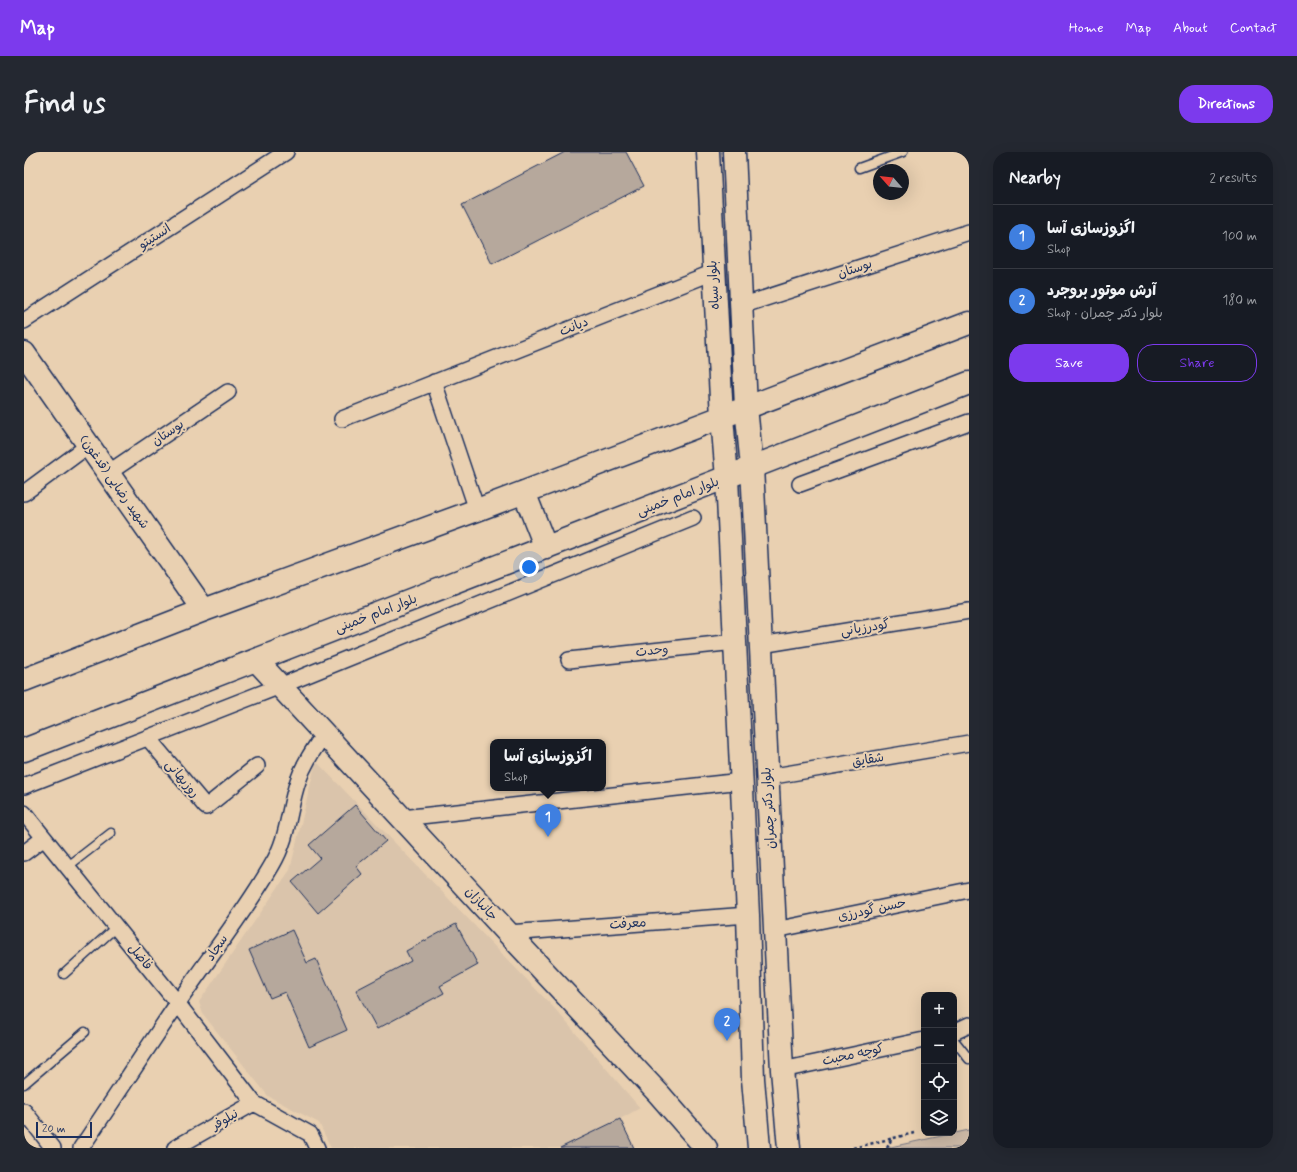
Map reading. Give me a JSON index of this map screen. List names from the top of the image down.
{
  "streets": {
    "main road": [
      "بلوار سپاه",
      "(قدغون) شهید رضایی",
      "بلوار امام خمینی",
      "بلوار دکتر چمران",
      "جانبازان"
    ],
    "street": [
      "انستیتو",
      "بوستان",
      "دیانت",
      "گودرزیانی",
      "وحدت",
      "شقایق",
      "روزبهانی",
      "حسن گودرزی",
      "معرفت",
      "سجاد",
      "فاضل",
      "کوچه محبت",
      "نیلوفر"
    ]
  },
  "crossings": [
    ["بوستان", "بلوار سپاه"],
    ["بوستان", "(قدغون) شهید رضایی"],
    ["بلوار سپاه", "دیانت"],
    ["بلوار سپاه", "بلوار امام خمینی"],
    ["بلوار سپاه", "بلوار دکتر چمران"],
    ["بلوار امام خمینی", "بلوار دکتر چمران"],
    ["بلوار امام خمینی", "جانبازان"],
    ["گودرزیانی", "بلوار دکتر چمران"],
    ["وحدت", "بلوار دکتر چمران"],
    ["شقایق", "بلوار دکتر چمران"],
    ["بلوار دکتر چمران", "حسن گودرزی"],
    ["بلوار دکتر چمران", "معرفت"],
    ["بلوار دکتر چمران", "کوچه محبت"],
    ["جانبازان", "معرفت"],
    ["جانبازان", "سجاد"],
    ["سجاد", "فاضل"],
    ["فاضل", "نیلوفر"]
  ],
  "scale_bar": "20 m",
  "north": "top left",
  "page": {
    "header": "Map",
    "nav": [
      "Home",
      "Map",
      "About",
      "Contact"
    ],
    "buttons": [
      "Directions",
      ["Save", "Share"]
    ],
    "title": "Find us",
    "heading": ["Nearby", "2 results"],
    "list": [
      {
        "mark": "1",
        "name": "اگزوزسازی آسا",
        "note": "Shop",
        "value": "100 m"
      },
      {
        "mark": "2",
        "name": "آرش موتور بروجرد",
        "note": "Shop · بلوار دکتر چمران",
        "value": "180 m"
      }
    ],
    "popup": ["اگزوزسازی آسا", "Shop"],
    "pins": ["1", "2"],
    "map_buttons": ["+", "−"],
    "scale": "20 m"
  }
}
